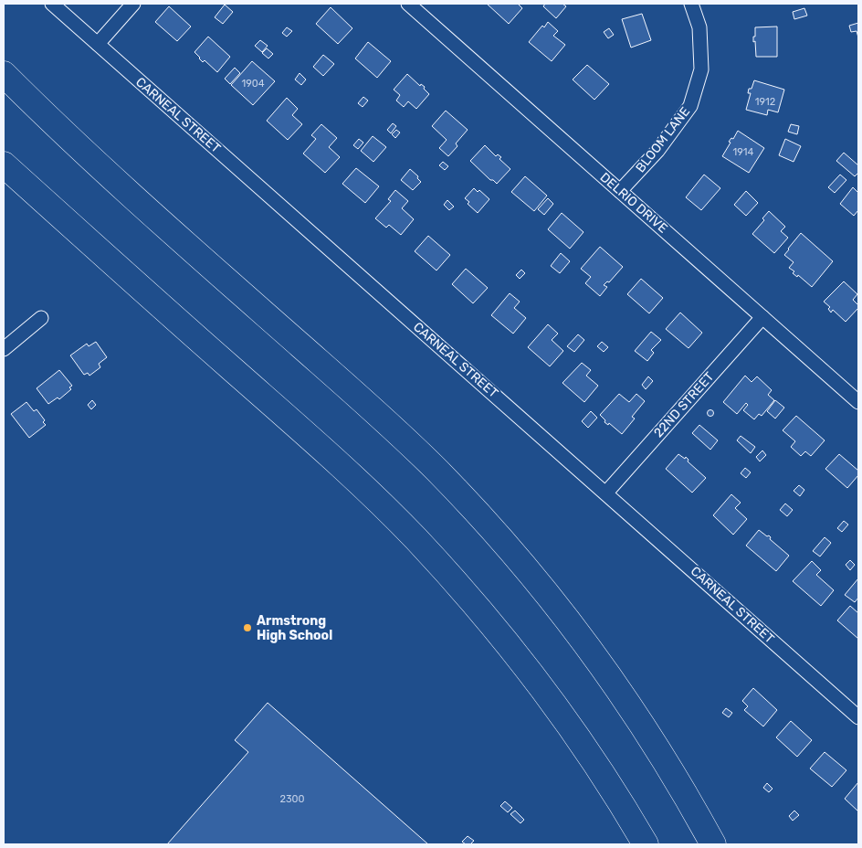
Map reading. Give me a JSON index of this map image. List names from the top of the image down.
{
  "streets": {
    "street": [
      "CARNEAL STREET",
      "BLOOM LANE",
      "DELRIO DRIVE",
      "22ND STREET"
    ]
  },
  "crossings": [
    ["CARNEAL STREET", "22ND STREET"],
    ["BLOOM LANE", "DELRIO DRIVE"],
    ["DELRIO DRIVE", "22ND STREET"]
  ],
  "places": ["Armstrong High School"],
  "house_numbers": [
    "1904",
    "1912",
    "1914",
    "2300"
  ]
}
